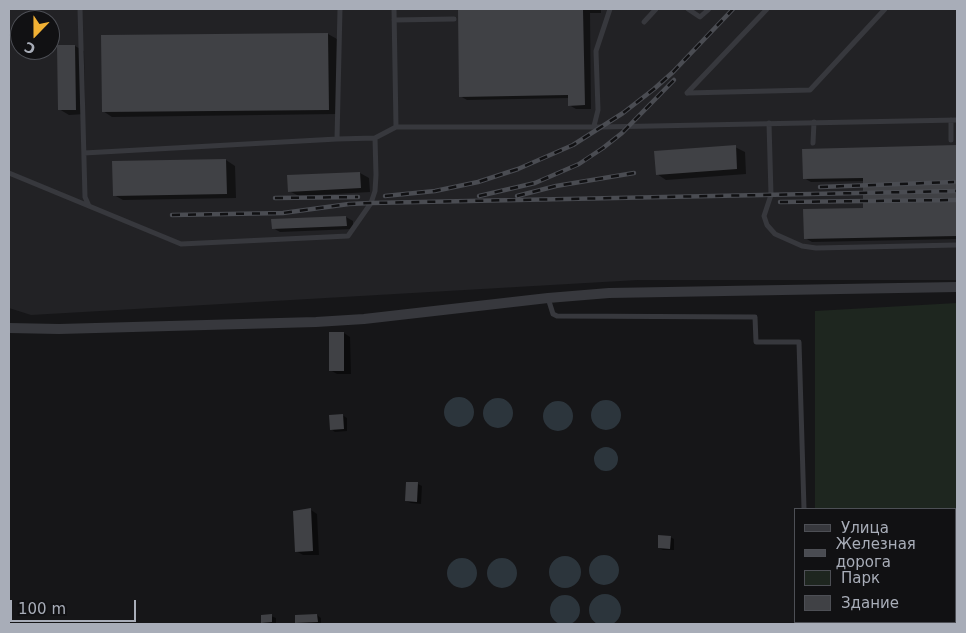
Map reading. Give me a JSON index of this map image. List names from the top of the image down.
{
  "legend": [
    "Улица",
    "Железная дорога",
    "Парк",
    "Здание"
  ],
  "scale_bar": "100 m",
  "north": "bottom"
}
